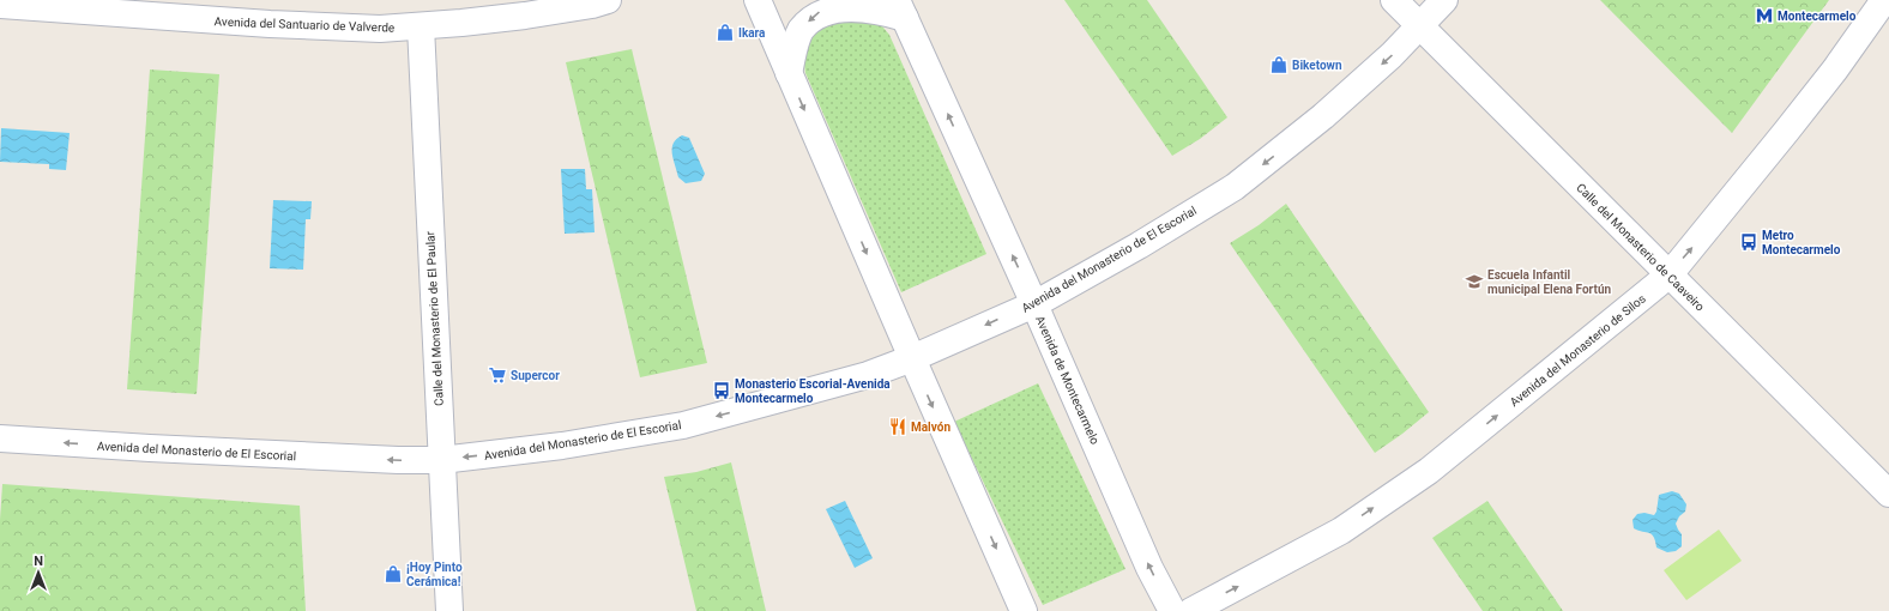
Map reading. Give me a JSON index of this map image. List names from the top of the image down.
{
  "streets": {
    "street": [
      "Avenida del Santuario de Valverde",
      "Calle del Monasterio de Caaveiro",
      "Avenida del Monasterio de El Escorial",
      "Calle del Monasterio de El Paular",
      "Avenida del Monasterio de Silos",
      "Avenida de Montecarmelo"
    ]
  },
  "crossings": [
    ["Avenida del Santuario de Valverde", "Calle del Monasterio de El Paular"],
    ["Calle del Monasterio de Caaveiro", "Avenida del Monasterio de El Escorial"],
    ["Calle del Monasterio de Caaveiro", "Avenida del Monasterio de Silos"],
    ["Avenida del Monasterio de El Escorial", "Calle del Monasterio de El Paular"],
    ["Avenida del Monasterio de El Escorial", "Avenida de Montecarmelo"]
  ],
  "one_way": ["Avenida del Monasterio de El Escorial", "Avenida del Monasterio de Silos"],
  "places": {
    "metro station": ["Montecarmelo"],
    "shop": ["Ikara", "Biketown", "¡Hoy Pinto Cerámica!"],
    "bus stop": ["Metro Montecarmelo", "Monasterio Escorial-Avenida Montecarmelo"],
    "school or university": ["Escuela Infantil municipal Elena Fortún"],
    "supermarket": ["Supercor"],
    "restaurant": ["Malvón"]
  },
  "north": "top"
}
